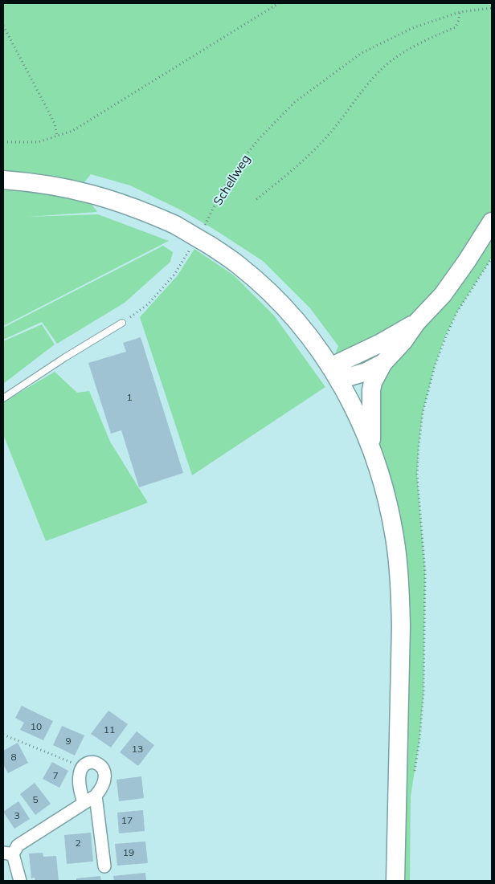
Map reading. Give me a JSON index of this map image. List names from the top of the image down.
{
  "streets": {
    "path": ["Schellweg"]
  },
  "house_numbers": [
    "1",
    "10",
    "11",
    "9",
    "13",
    "8",
    "7",
    "5",
    "3",
    "17",
    "2",
    "19"
  ]
}
